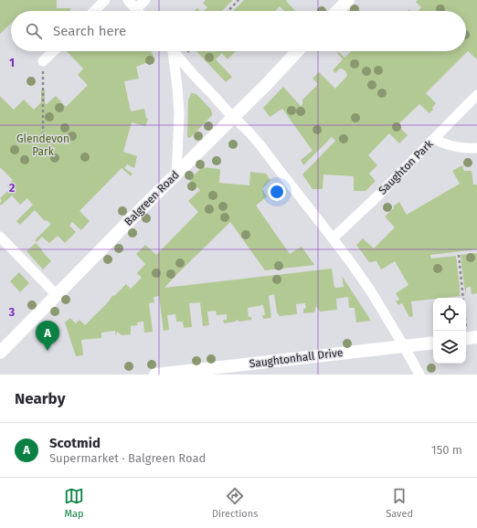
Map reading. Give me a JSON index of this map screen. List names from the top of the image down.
{
  "streets": {
    "street": ["Saughton Park", "Balgreen Road", "Saughtonhall Drive"]
  },
  "parks": ["Glendevon Park"],
  "page": {
    "search": "Search here",
    "pins": "A",
    "heading": "Nearby",
    "list": [
      {
        "mark": "A",
        "name": "Scotmid",
        "note": "Supermarket · Balgreen Road",
        "value": "150 m"
      }
    ],
    "nav": ["Map", "Directions", "Saved"]
  },
  "grid": {
    "rows": ["1", "2", "3"]
  }
}
